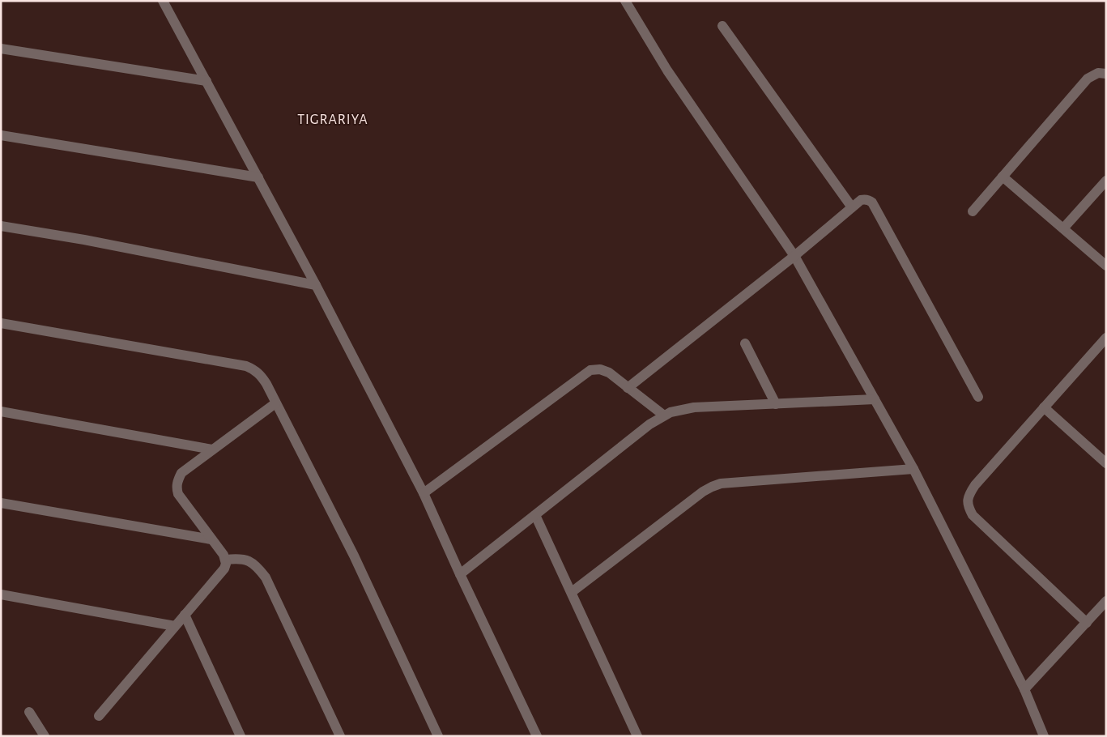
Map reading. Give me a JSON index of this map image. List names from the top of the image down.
{
  "districts": ["TIGRARIYA"]
}
